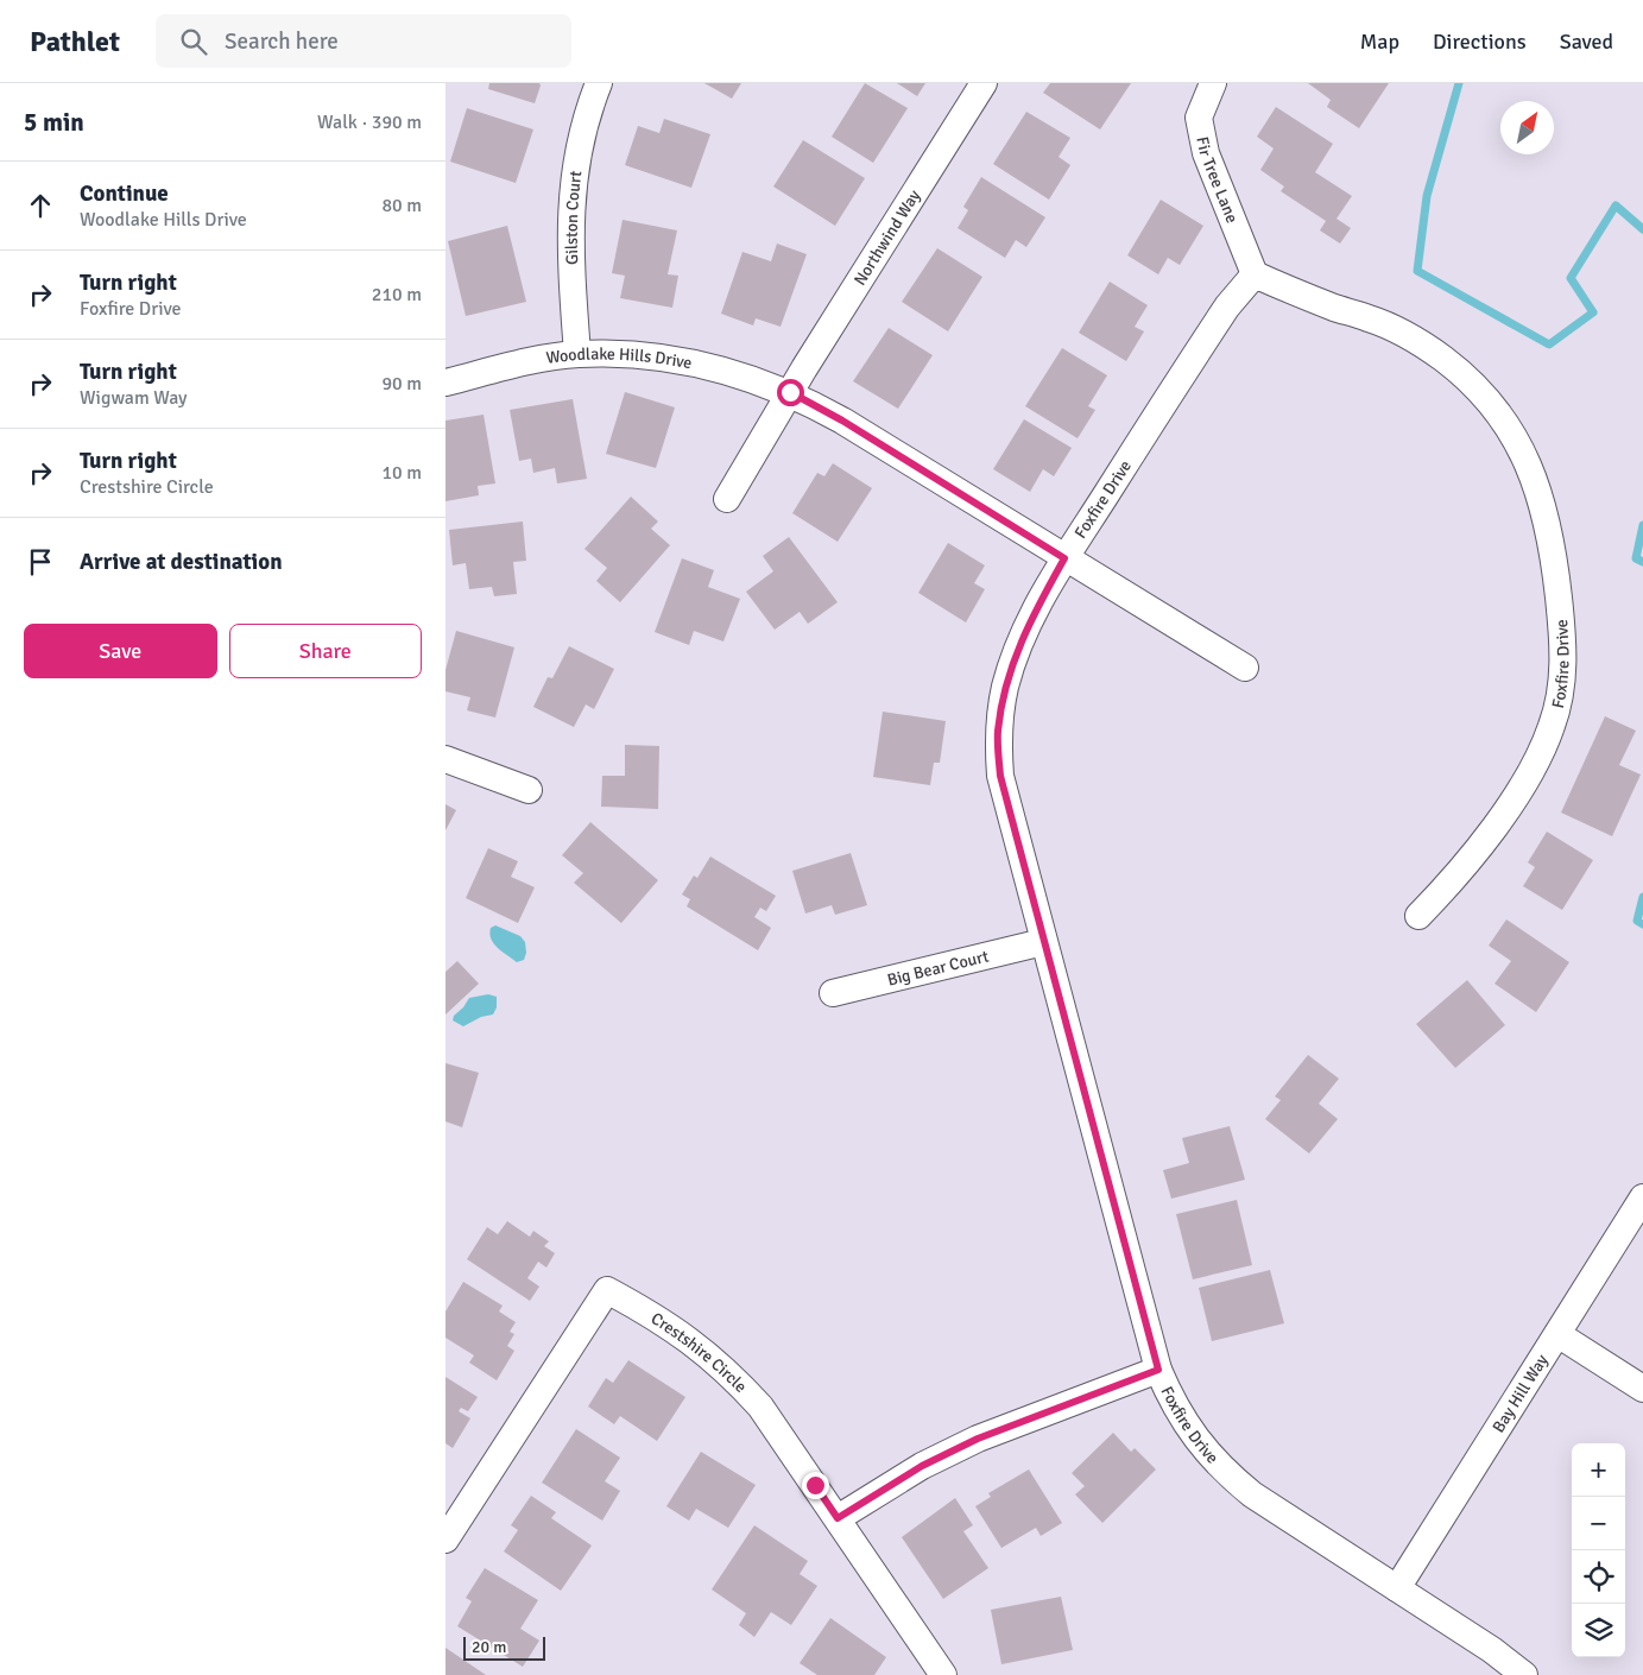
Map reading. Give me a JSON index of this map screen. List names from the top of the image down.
{
  "streets": {
    "street": [
      "Fir Tree Lane",
      "Gilston Court",
      "Northwind Way",
      "Woodlake Hills Drive",
      "Foxfire Drive",
      "Big Bear Court",
      "Crestshire Circle",
      "Bay Hill Way"
    ]
  },
  "crossings": [
    ["Fir Tree Lane", "Foxfire Drive"],
    ["Gilston Court", "Woodlake Hills Drive"],
    ["Northwind Way", "Woodlake Hills Drive"],
    ["Woodlake Hills Drive", "Foxfire Drive"],
    ["Foxfire Drive", "Big Bear Court"],
    ["Foxfire Drive", "Bay Hill Way"]
  ],
  "scale_bar": "20 m",
  "north": "top right",
  "page": {
    "header": "Pathlet",
    "search": "Search here",
    "nav": ["Map", "Directions", "Saved"],
    "heading": ["5 min", "Walk · 390 m"],
    "list": [
      ["Continue", "Woodlake Hills Drive", "80 m"],
      ["Turn right", "Foxfire Drive", "210 m"],
      ["Turn right", "Wigwam Way", "90 m"],
      ["Turn right", "Crestshire Circle", "10 m"],
      "Arrive at destination"
    ],
    "buttons": ["Save", "Share"],
    "map_buttons": ["+", "−"],
    "scale": "20 m"
  }
}
